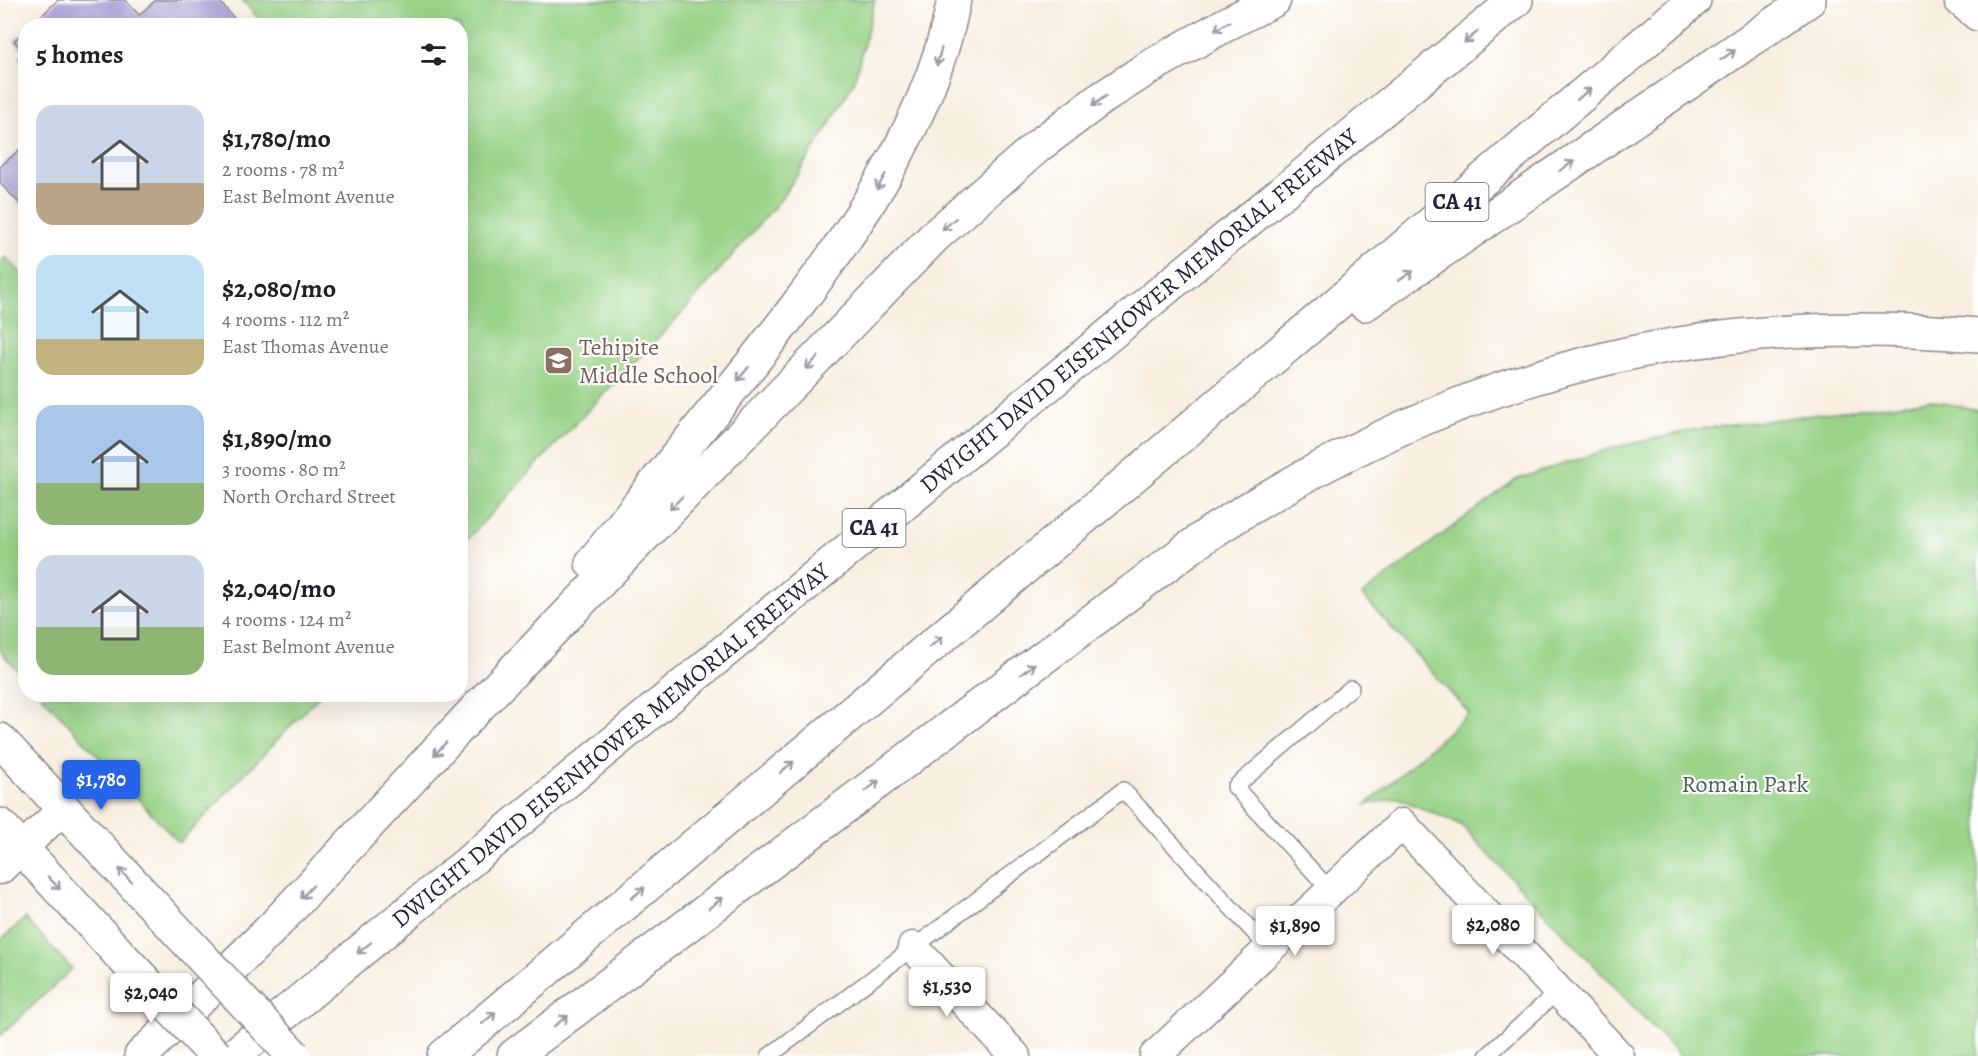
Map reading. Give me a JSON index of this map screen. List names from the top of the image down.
{
  "streets": {
    "main road": ["CA 41", "DWIGHT DAVID EISENHOWER MEMORIAL FREEWAY"]
  },
  "parks": ["Romain Park"],
  "places": {
    "school or university": ["Tehipite Middle School"]
  },
  "page": {
    "heading": "5 homes",
    "list": [
      {
        "name": "$1,780/mo",
        "note": "2 rooms · 78 m² · East Belmont Avenue"
      },
      {
        "name": "$2,080/mo",
        "note": "4 rooms · 112 m² · East Thomas Avenue"
      },
      {
        "name": "$1,890/mo",
        "note": "3 rooms · 80 m² · North Orchard Street"
      },
      {
        "name": "$2,040/mo",
        "note": "4 rooms · 124 m² · East Belmont Avenue"
      }
    ],
    "price": [
      "$1,780",
      "$2,080",
      "$1,890",
      "$1,530",
      "$2,040"
    ]
  }
}
